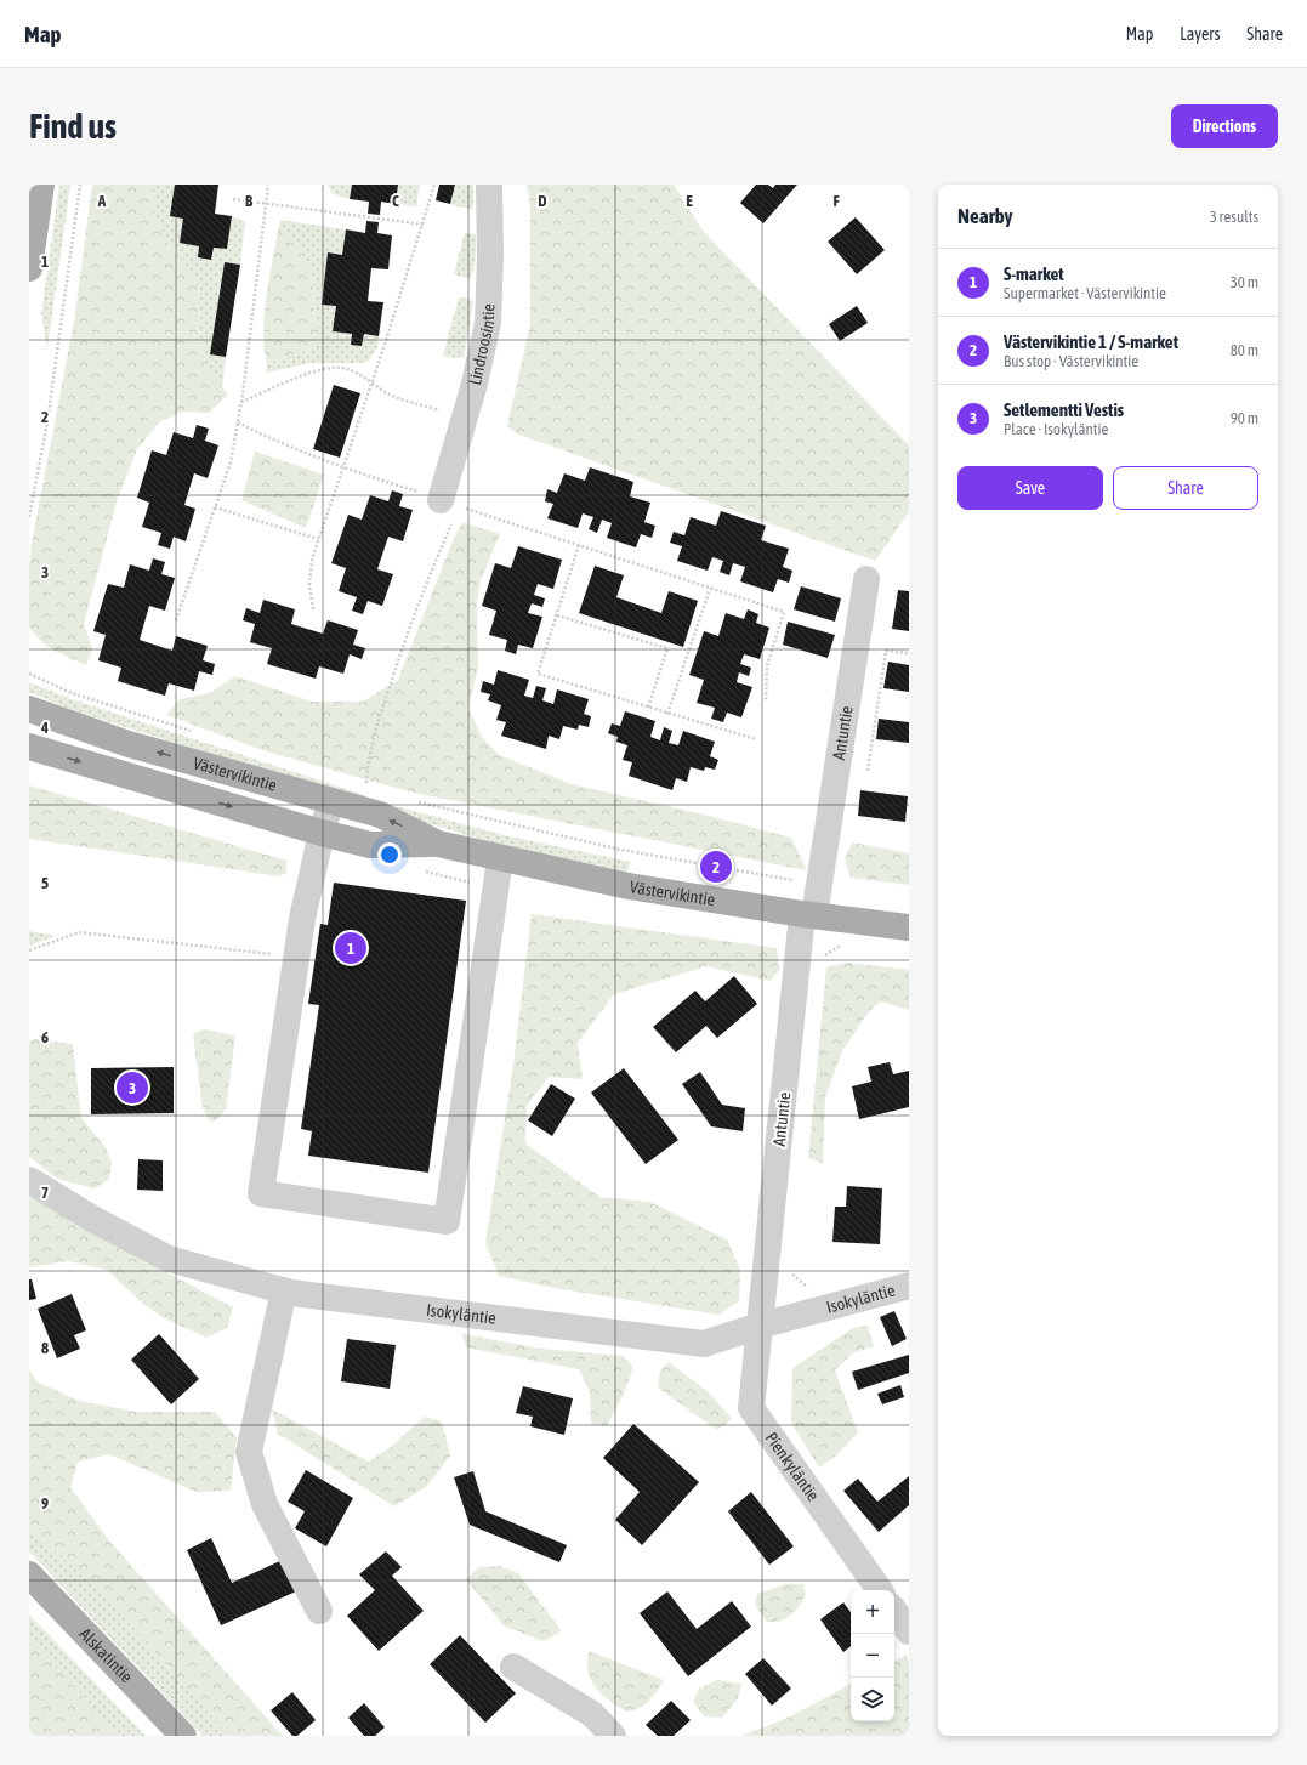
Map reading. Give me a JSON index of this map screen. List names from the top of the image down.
{
  "streets": {
    "main road": ["Västervikintie", "Alskatintie"],
    "street": [
      "Lindroosintie",
      "Antuntie",
      "Isokyläntie",
      "Pienkyläntie"
    ]
  },
  "crossings": [
    ["Antuntie", "Västervikintie"],
    ["Antuntie", "Isokyläntie"],
    ["Antuntie", "Pienkyläntie"],
    ["Isokyläntie", "Pienkyläntie"]
  ],
  "page": {
    "header": "Map",
    "nav": ["Map", "Layers", "Share"],
    "buttons": [
      "Directions",
      ["Save", "Share"]
    ],
    "title": "Find us",
    "heading": ["Nearby", "3 results"],
    "list": [
      {
        "mark": "1",
        "name": "S-market",
        "note": "Supermarket · Västervikintie",
        "value": "30 m"
      },
      {
        "mark": "2",
        "name": "Västervikintie 1 / S-market",
        "note": "Bus stop · Västervikintie",
        "value": "80 m"
      },
      {
        "mark": "3",
        "name": "Setlementti Vestis",
        "note": "Place · Isokyläntie",
        "value": "90 m"
      }
    ],
    "pins": ["2", "1", "3"],
    "map_buttons": ["+", "−"]
  },
  "grid": {
    "columns": [
      "A",
      "B",
      "C",
      "D",
      "E",
      "F"
    ],
    "rows": [
      "1",
      "2",
      "3",
      "4",
      "5",
      "6",
      "7",
      "8",
      "9"
    ]
  }
}
